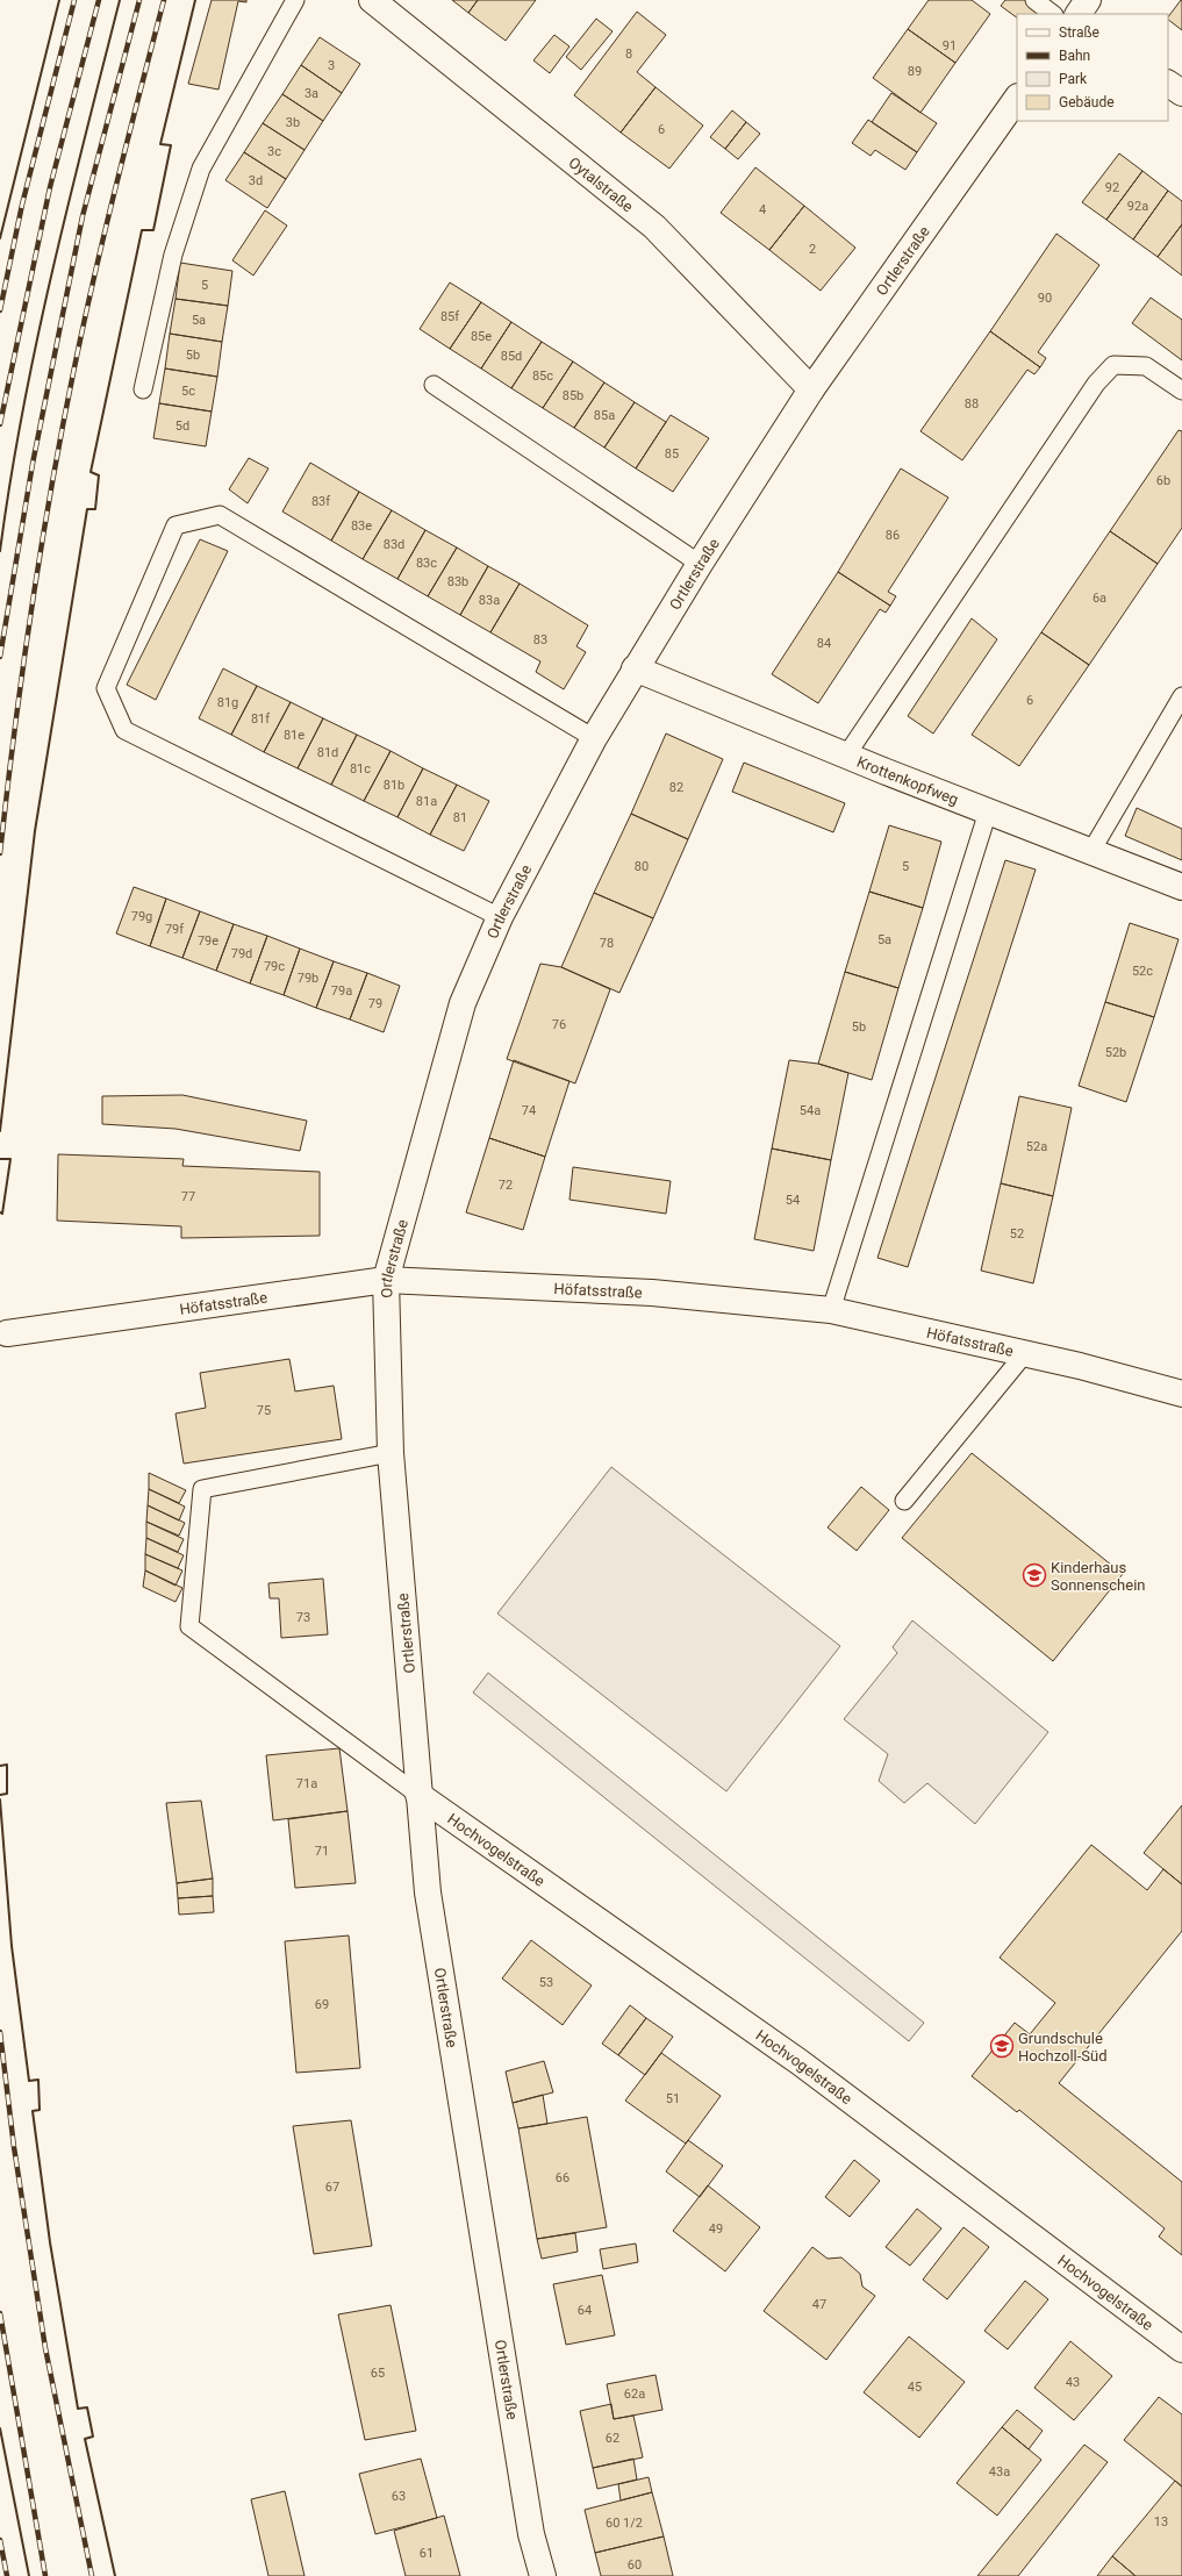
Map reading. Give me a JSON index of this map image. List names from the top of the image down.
{
  "streets": {
    "street": [
      "Oytalstraße",
      "Ortlerstraße",
      "Krottenkopfweg",
      "Höfatsstraße",
      "Hochvogelstraße"
    ]
  },
  "crossings": [
    ["Oytalstraße", "Ortlerstraße"],
    ["Ortlerstraße", "Krottenkopfweg"],
    ["Ortlerstraße", "Höfatsstraße"],
    ["Ortlerstraße", "Hochvogelstraße"]
  ],
  "places": {
    "school or university": ["Kinderhaus Sonnenschein", "Grundschule Hochzoll-Süd"]
  },
  "house_numbers": [
    "91",
    "8",
    "3",
    "89",
    "3a",
    "3b",
    "6",
    "3c",
    "3d",
    "92",
    "92a",
    "4",
    "2",
    "5",
    "90",
    "85f",
    "5a",
    "85e",
    "5b",
    "85d",
    "85c",
    "5c",
    "85b",
    "88",
    "85a",
    "5d",
    "85",
    "6b",
    "83f",
    "83e",
    "86",
    "83d",
    "83c",
    "83b",
    "6a",
    "83a",
    "83",
    "84",
    "6",
    "81g",
    "81f",
    "81e",
    "81d",
    "81c",
    "81b",
    "82",
    "81a",
    "81",
    "80",
    "5",
    "79g",
    "79f",
    "5a",
    "79e",
    "78",
    "79d",
    "79c",
    "52c",
    "79b",
    "79a",
    "79",
    "76",
    "5b",
    "52b",
    "74",
    "54a",
    "52a",
    "72",
    "77",
    "54",
    "52",
    "75",
    "73",
    "71a",
    "71",
    "53",
    "69",
    "51",
    "66",
    "67",
    "49",
    "47",
    "64",
    "65",
    "43",
    "45",
    "62a",
    "62",
    "43a",
    "63",
    "13",
    "60 1/2",
    "61",
    "60"
  ],
  "legend": [
    "Straße",
    "Bahn",
    "Park",
    "Gebäude"
  ]
}
